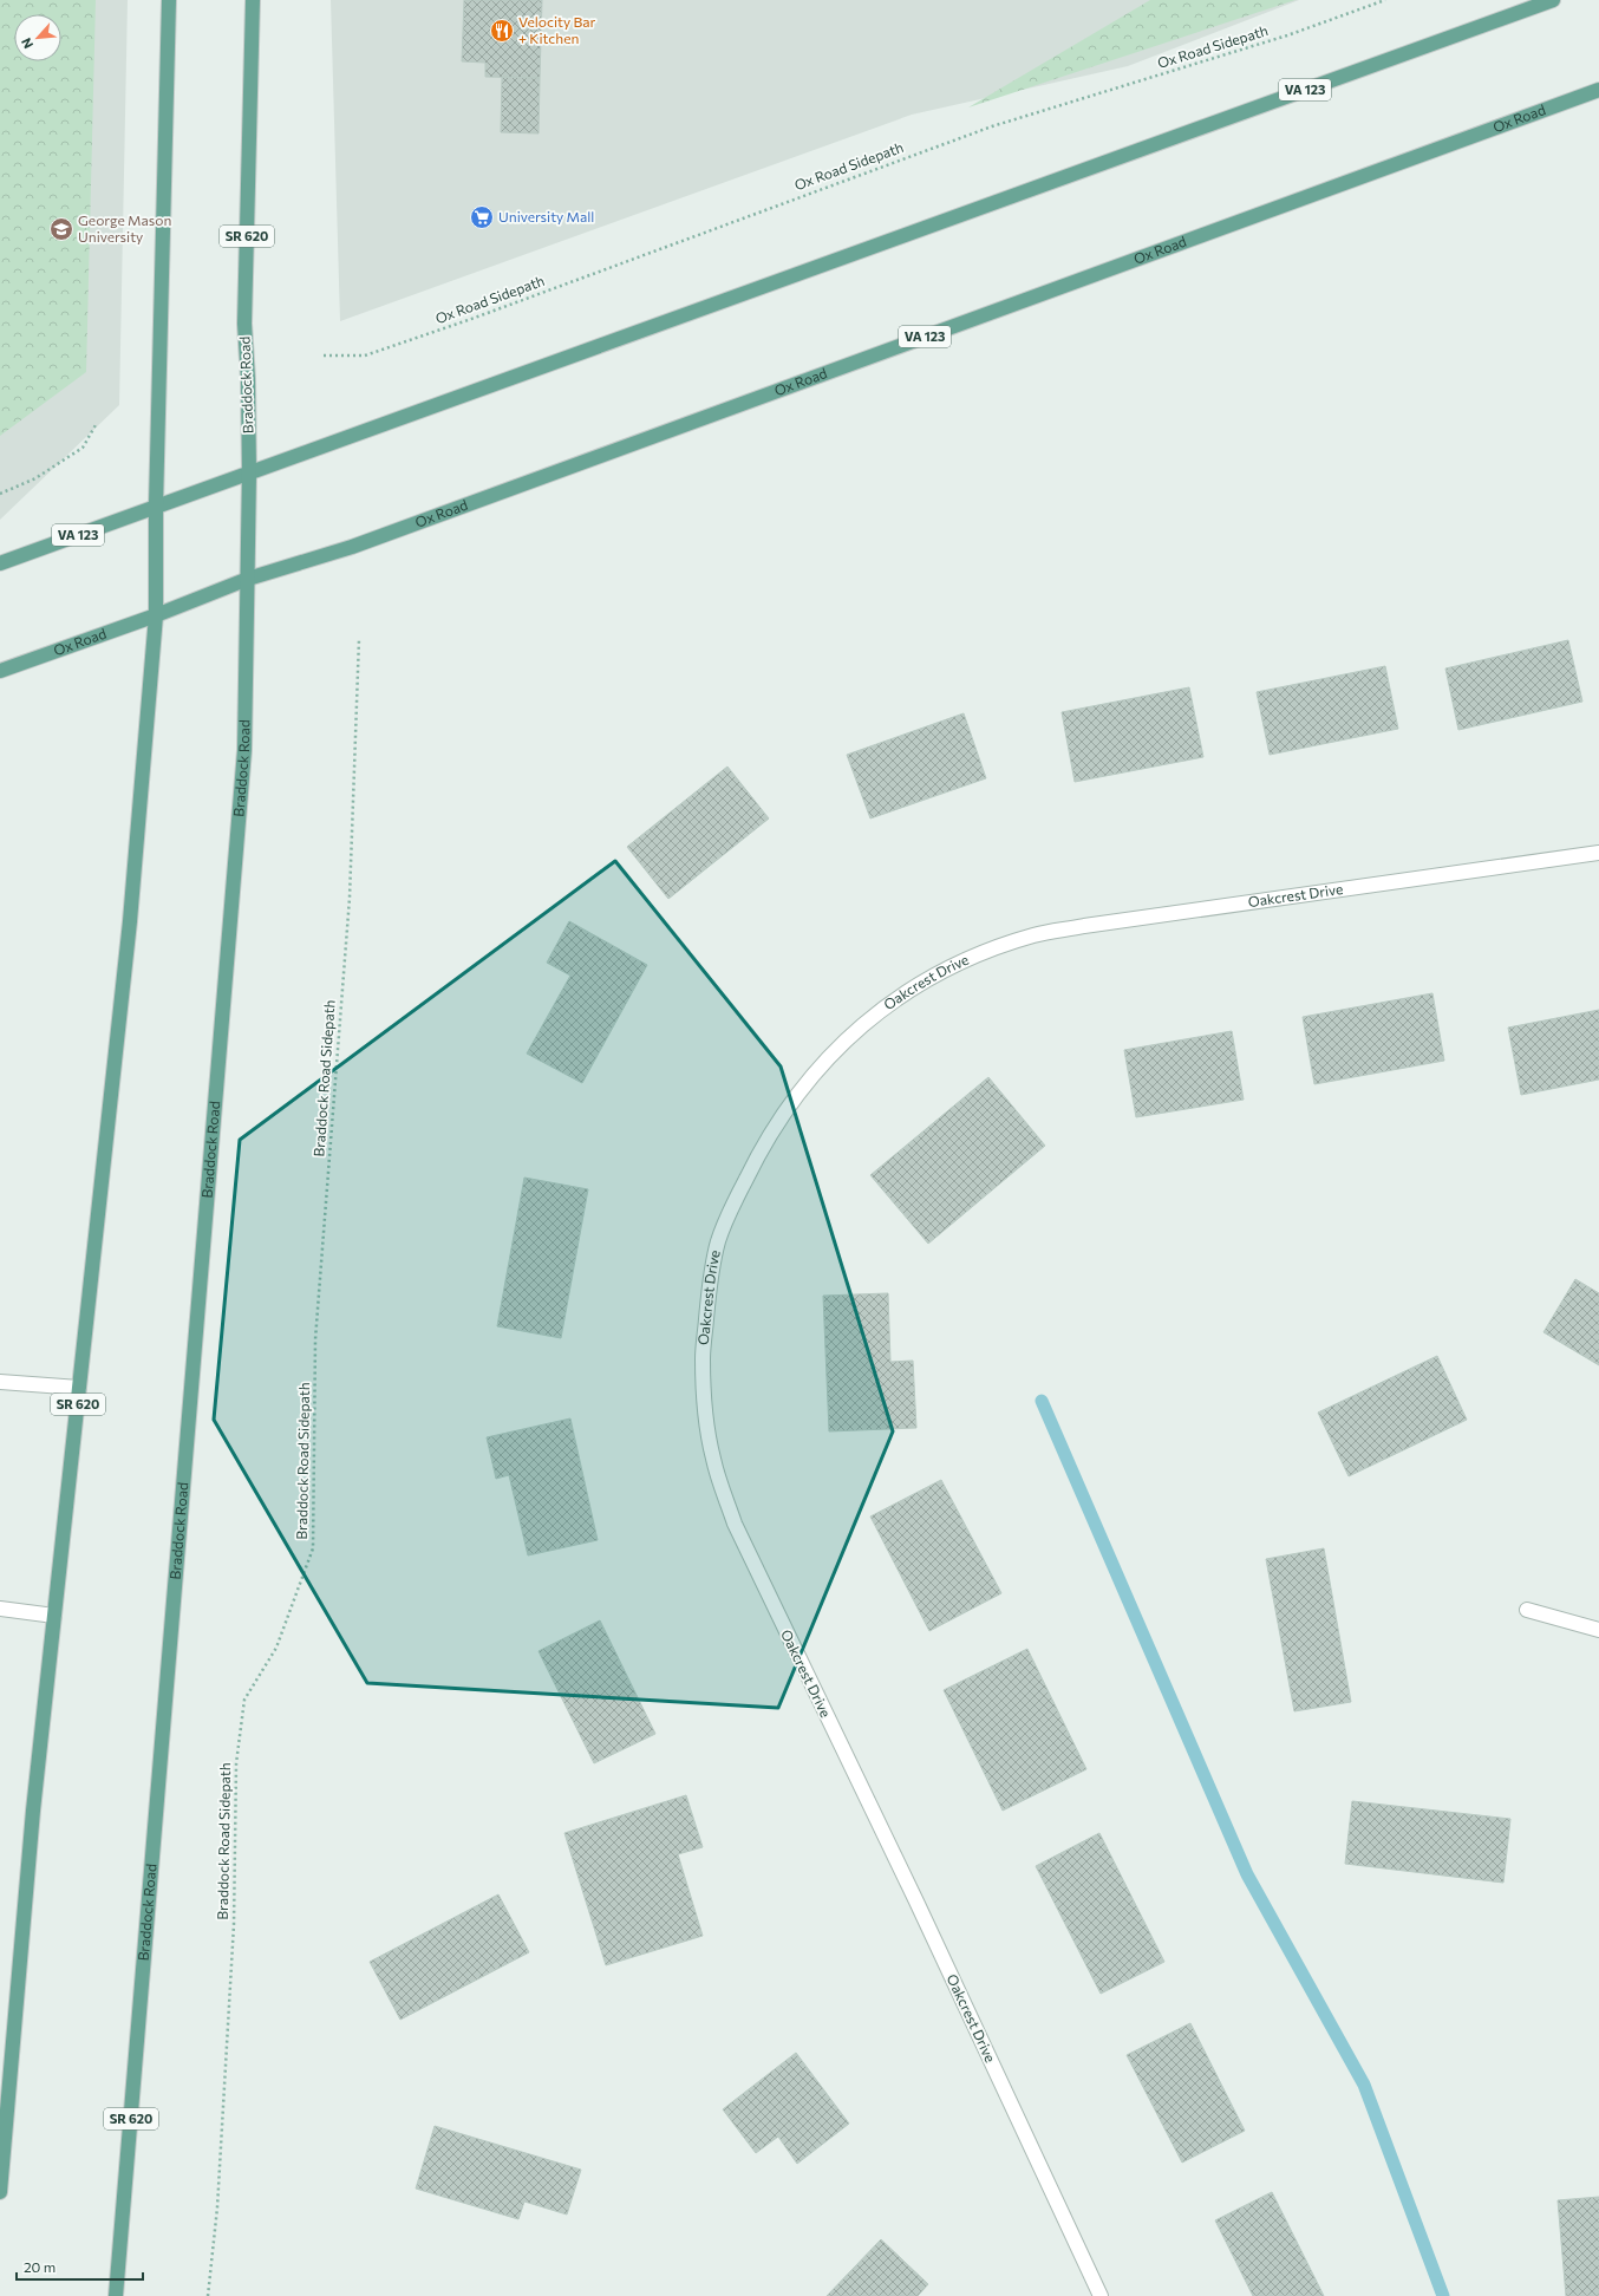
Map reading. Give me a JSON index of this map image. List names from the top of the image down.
{
  "streets": {
    "main road": [
      "VA 123",
      "Ox Road",
      "SR 620",
      "Braddock Road"
    ],
    "street": ["Oakcrest Drive"],
    "path": ["Ox Road Sidepath", "Braddock Road Sidepath"]
  },
  "crossings": [
    ["VA 123", "SR 620"],
    ["VA 123", "Braddock Road"],
    ["Ox Road", "SR 620"],
    ["Ox Road", "Braddock Road"]
  ],
  "places": {
    "restaurant": ["Velocity Bar + Kitchen"],
    "supermarket": ["University Mall"],
    "school or university": ["George Mason University"]
  },
  "scale_bar": "20 m",
  "north": "bottom left"
}
